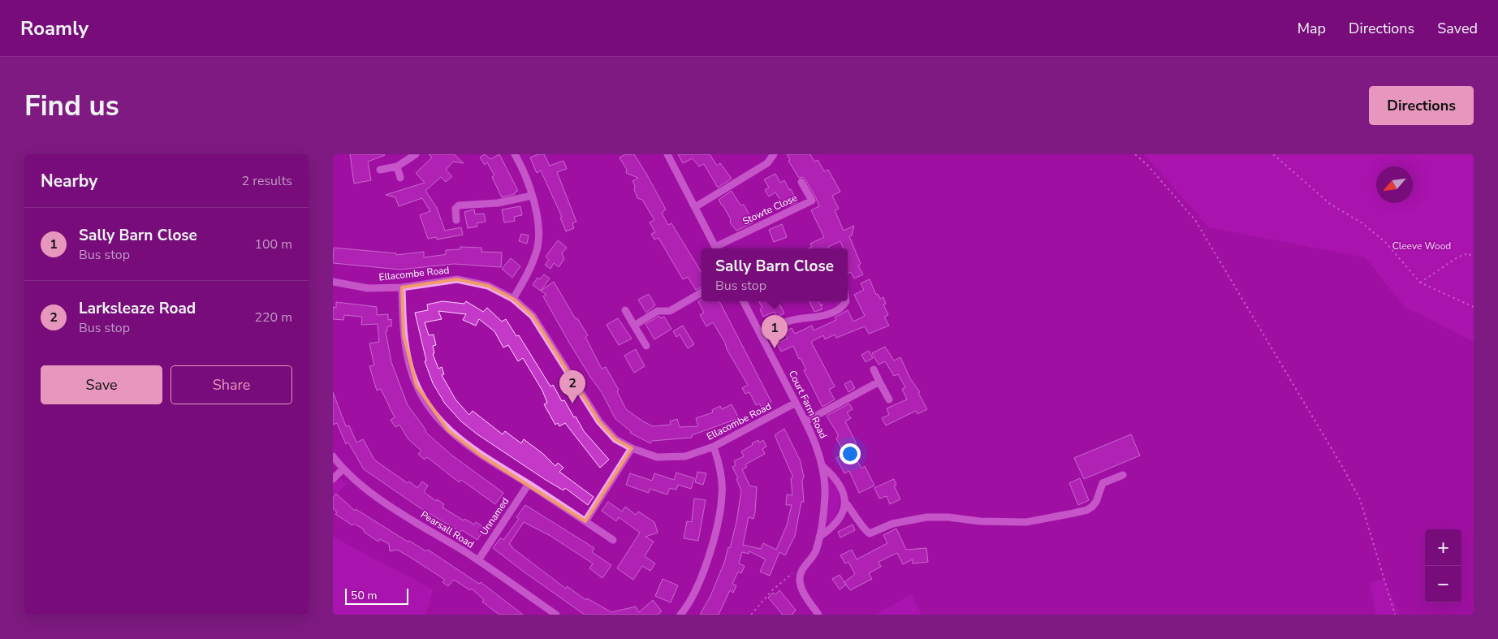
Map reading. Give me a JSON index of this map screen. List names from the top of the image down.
{
  "streets": {
    "street": [
      "Stowte Close",
      "Ellacombe Road",
      "Court Farm Road",
      "Unnamed",
      "Pearsall Road"
    ]
  },
  "crossings": [
    ["Ellacombe Road", "Court Farm Road"],
    ["Unnamed", "Pearsall Road"]
  ],
  "parks": ["Cleeve Wood"],
  "scale_bar": "50 m",
  "north": "bottom left",
  "page": {
    "header": "Roamly",
    "nav": ["Map", "Directions", "Saved"],
    "buttons": [
      "Directions",
      ["Save", "Share"]
    ],
    "title": "Find us",
    "heading": ["Nearby", "2 results"],
    "list": [
      {
        "mark": "1",
        "name": "Sally Barn Close",
        "note": "Bus stop",
        "value": "100 m"
      },
      {
        "mark": "2",
        "name": "Larksleaze Road",
        "note": "Bus stop",
        "value": "220 m"
      }
    ],
    "popup": ["Sally Barn Close", "Bus stop"],
    "pins": ["1", "2"],
    "map_buttons": ["+", "−"],
    "scale": "50 m"
  }
}
